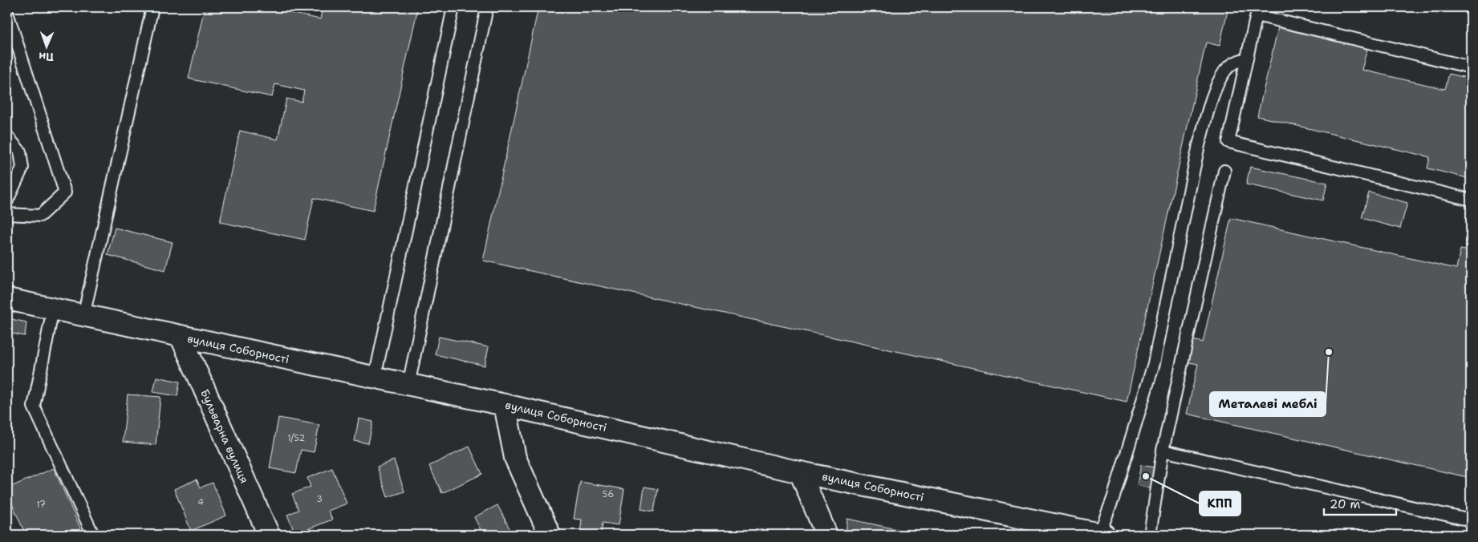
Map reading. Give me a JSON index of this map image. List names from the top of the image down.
{
  "streets": {
    "street": ["вулиця Соборності", "Бульварна вулиця"]
  },
  "crossings": [
    ["вулиця Соборності", "Бульварна вулиця"]
  ],
  "places": ["Металеві меблі", "КПП"],
  "house_numbers": [
    "1/52",
    "56",
    "3",
    "4",
    "17"
  ],
  "scale_bar": "20 m",
  "north": "bottom"
}
